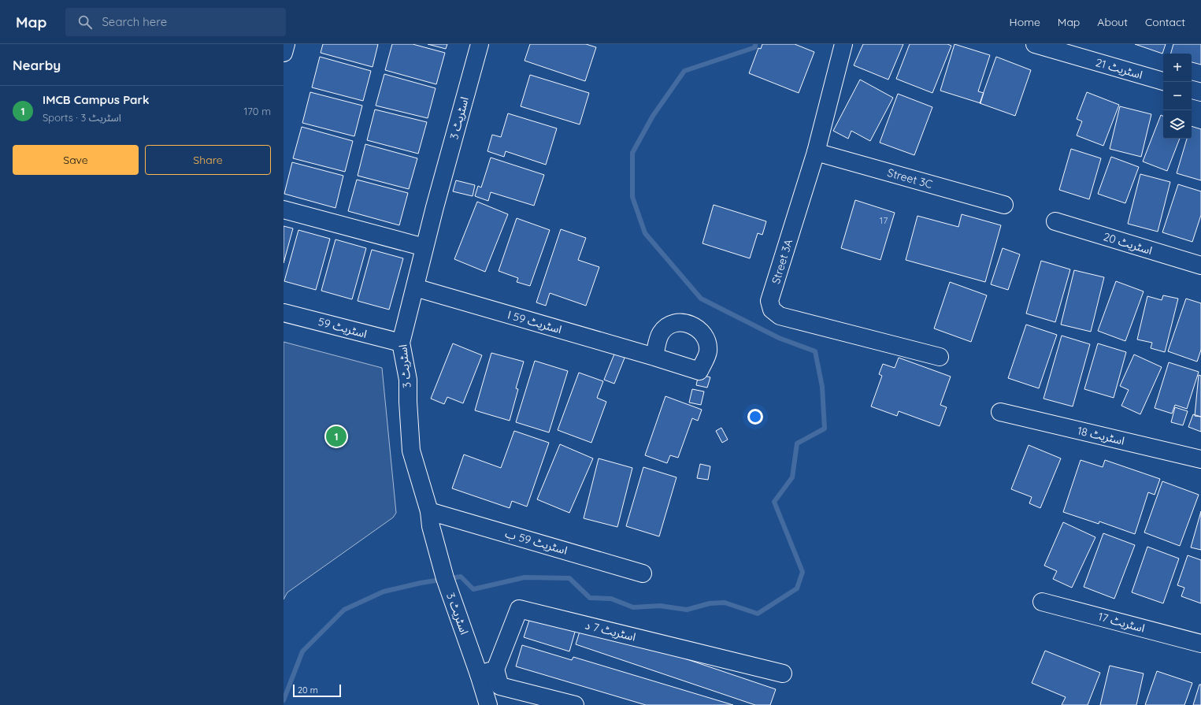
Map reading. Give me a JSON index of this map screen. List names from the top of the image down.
{
  "streets": {
    "street": [
      "اسٹریٹ 21",
      "اسٹریٹ 3",
      "Street 3C",
      "اسٹریٹ 20",
      "Street 3A",
      "اسٹریٹ 59 ا",
      "اسٹریٹ 59",
      "اسٹریٹ 18",
      "اسٹریٹ 59 ب",
      "اسٹریٹ 17",
      "اسٹریٹ 7 د"
    ]
  },
  "crossings": [
    ["اسٹریٹ 3", "اسٹریٹ 59 ا"],
    ["اسٹریٹ 3", "اسٹریٹ 59"],
    ["اسٹریٹ 3", "اسٹریٹ 59 ب"],
    ["Street 3C", "Street 3A"]
  ],
  "house_numbers": ["17"],
  "scale_bar": "20 m",
  "page": {
    "header": "Map",
    "search": "Search here",
    "nav": [
      "Home",
      "Map",
      "About",
      "Contact"
    ],
    "heading": "Nearby",
    "map_buttons": ["+", "−"],
    "list": [
      {
        "mark": "1",
        "name": "IMCB Campus Park",
        "note": "Sports · اسٹریٹ 3",
        "value": "170 m"
      }
    ],
    "buttons": ["Save", "Share"],
    "pins": "1",
    "scale": "20 m"
  }
}
